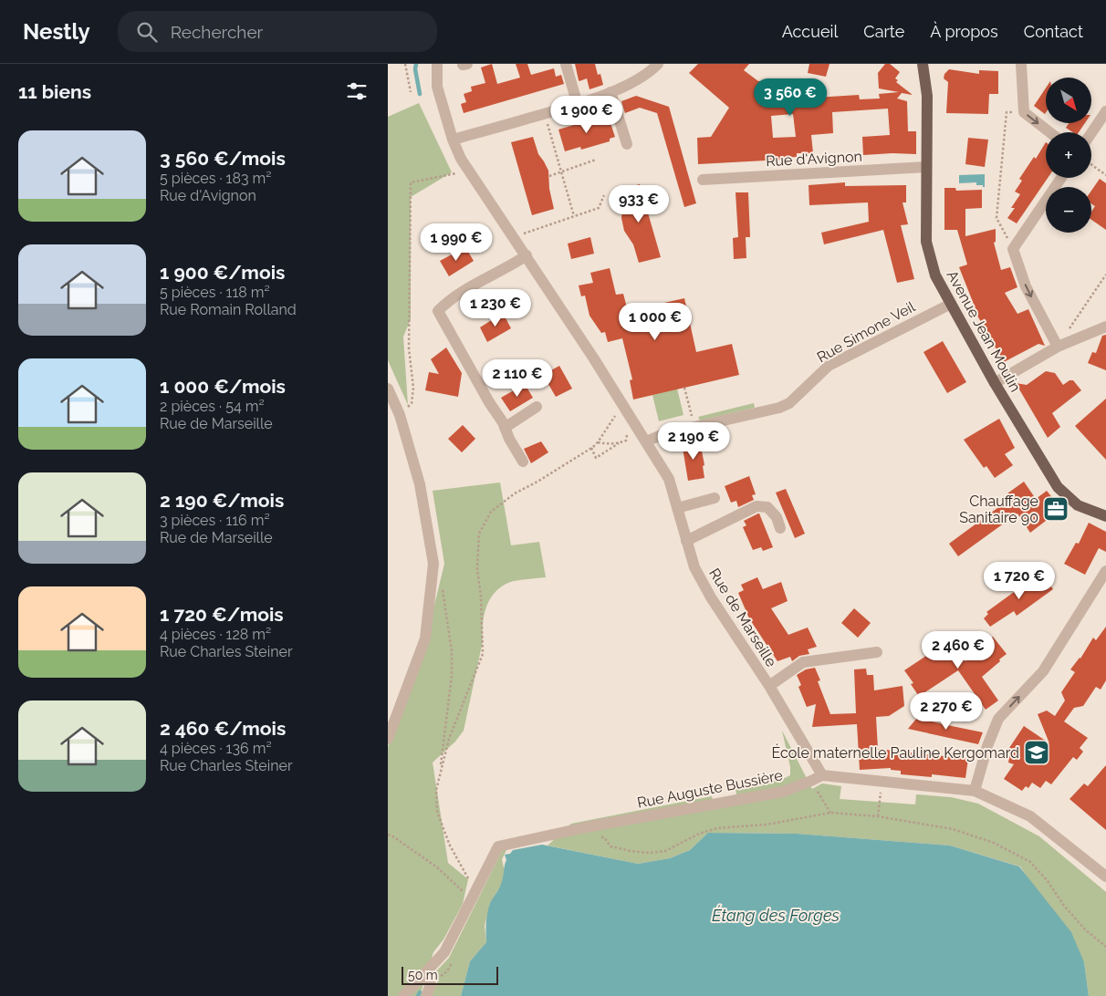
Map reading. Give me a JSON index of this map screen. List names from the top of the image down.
{
  "streets": {
    "main road": ["Avenue Jean Moulin"],
    "street": [
      "Rue d'Avignon",
      "Rue Simone Veil",
      "Rue de Marseille",
      "Rue Auguste Bussière"
    ]
  },
  "crossings": [
    ["Rue d'Avignon", "Avenue Jean Moulin"],
    ["Avenue Jean Moulin", "Rue Simone Veil"],
    ["Rue Simone Veil", "Rue de Marseille"],
    ["Rue de Marseille", "Rue Auguste Bussière"]
  ],
  "water": ["Étang des Forges"],
  "places": {
    "office": ["Chauffage Sanitaire 90"],
    "school or university": ["École maternelle Pauline Kergomard"]
  },
  "scale_bar": "50 m",
  "north": "bottom right",
  "page": {
    "header": "Nestly",
    "search": "Rechercher",
    "nav": [
      "Accueil",
      "Carte",
      "À propos",
      "Contact"
    ],
    "heading": "11 biens",
    "map_buttons": ["+", "−"],
    "price": [
      "3 560 €",
      "1 900 €",
      "933 €",
      "1 990 €",
      "1 230 €",
      "1 000 €",
      "2 110 €",
      "2 190 €",
      "1 720 €",
      "2 460 €",
      "2 270 €"
    ],
    "list": [
      {
        "name": "3 560 €/mois",
        "note": "5 pièces · 183 m² · Rue d'Avignon"
      },
      {
        "name": "1 900 €/mois",
        "note": "5 pièces · 118 m² · Rue Romain Rolland"
      },
      {
        "name": "1 000 €/mois",
        "note": "2 pièces · 54 m² · Rue de Marseille"
      },
      {
        "name": "2 190 €/mois",
        "note": "3 pièces · 116 m² · Rue de Marseille"
      },
      {
        "name": "1 720 €/mois",
        "note": "4 pièces · 128 m² · Rue Charles Steiner"
      },
      {
        "name": "2 460 €/mois",
        "note": "4 pièces · 136 m² · Rue Charles Steiner"
      }
    ],
    "scale": "50 m"
  }
}
